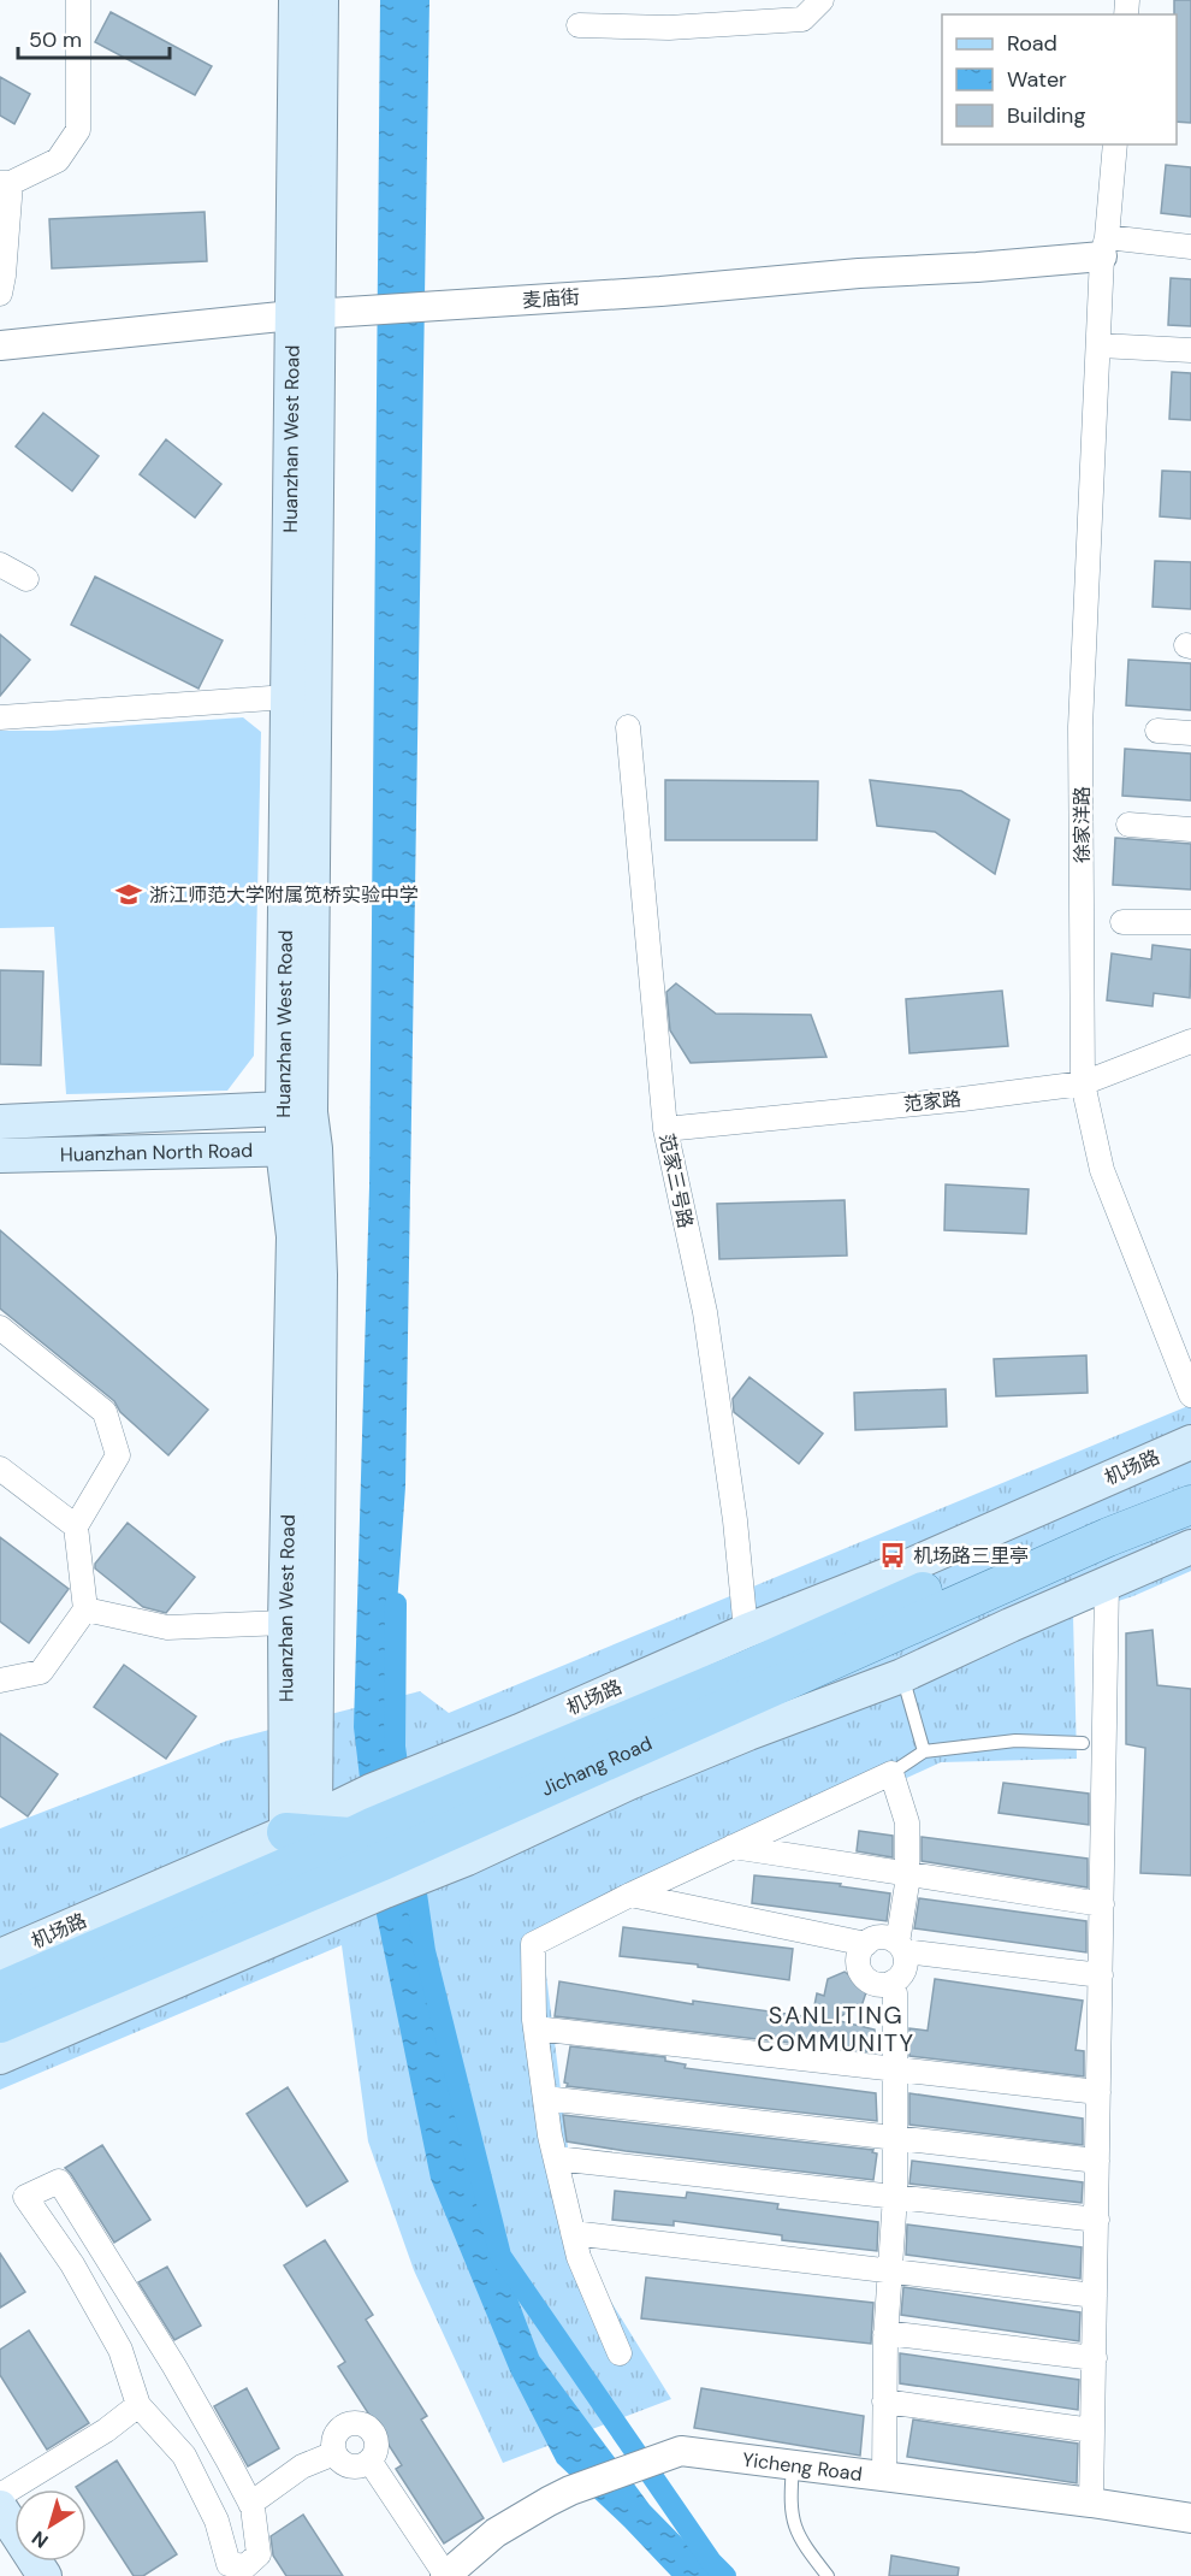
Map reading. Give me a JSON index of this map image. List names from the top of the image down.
{
  "streets": {
    "main road": [
      "Huanzhan West Road",
      "Huanzhan North Road",
      "机场路",
      "Jichang Road"
    ],
    "street": [
      "麦庙街",
      "徐家洋路",
      "范家路",
      "范家三号路",
      "Yicheng Road"
    ]
  },
  "crossings": [
    ["麦庙街", "Huanzhan West Road"],
    ["麦庙街", "徐家洋路"],
    ["Huanzhan West Road", "Huanzhan North Road"],
    ["Huanzhan West Road", "机场路"],
    ["徐家洋路", "范家路"],
    ["范家路", "范家三号路"],
    ["范家三号路", "机场路"],
    ["机场路", "Jichang Road"]
  ],
  "districts": ["SANLITING COMMUNITY"],
  "places": {
    "school or university": ["浙江师范大学附属笕桥实验中学"],
    "bus stop": ["机场路三里亭"]
  },
  "legend": ["Road", "Water", "Building"],
  "scale_bar": "50 m",
  "north": "bottom left"
}
